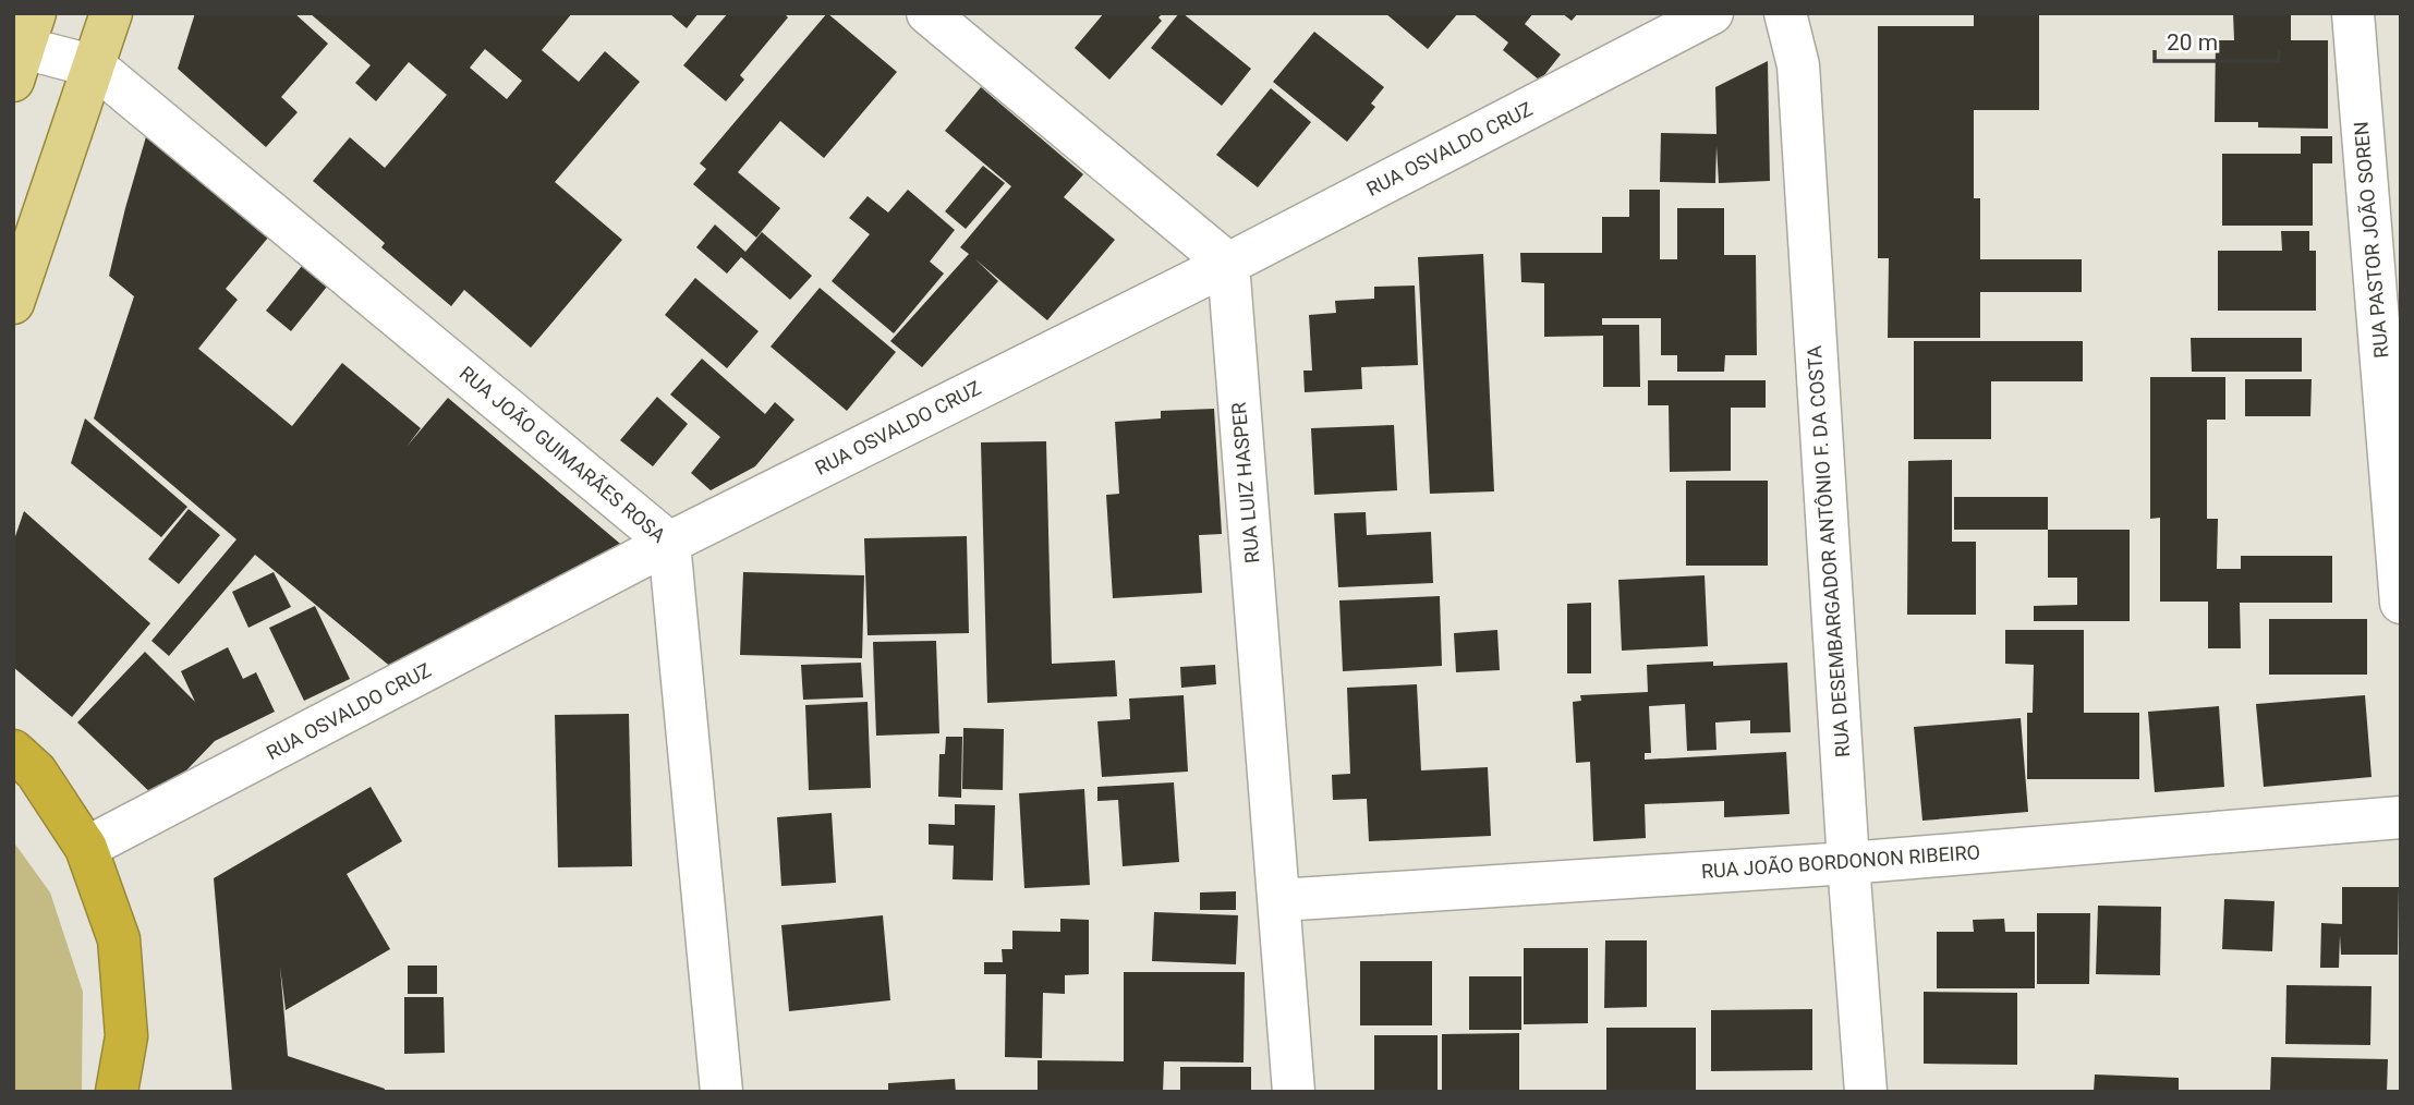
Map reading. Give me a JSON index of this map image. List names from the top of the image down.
{
  "streets": {
    "street": [
      "RUA OSVALDO CRUZ",
      "RUA PASTOR JOÃO SOREN",
      "RUA JOÃO GUIMARÃES ROSA",
      "RUA LUIZ HASPER",
      "RUA DESEMBARGADOR ANTÔNIO F. DA COSTA",
      "RUA JOÃO BORDONON RIBEIRO"
    ]
  },
  "crossings": [
    ["RUA OSVALDO CRUZ", "RUA JOÃO GUIMARÃES ROSA"],
    ["RUA OSVALDO CRUZ", "RUA LUIZ HASPER"],
    ["RUA LUIZ HASPER", "RUA JOÃO BORDONON RIBEIRO"],
    ["RUA DESEMBARGADOR ANTÔNIO F. DA COSTA", "RUA JOÃO BORDONON RIBEIRO"]
  ],
  "scale_bar": "20 m"
}
